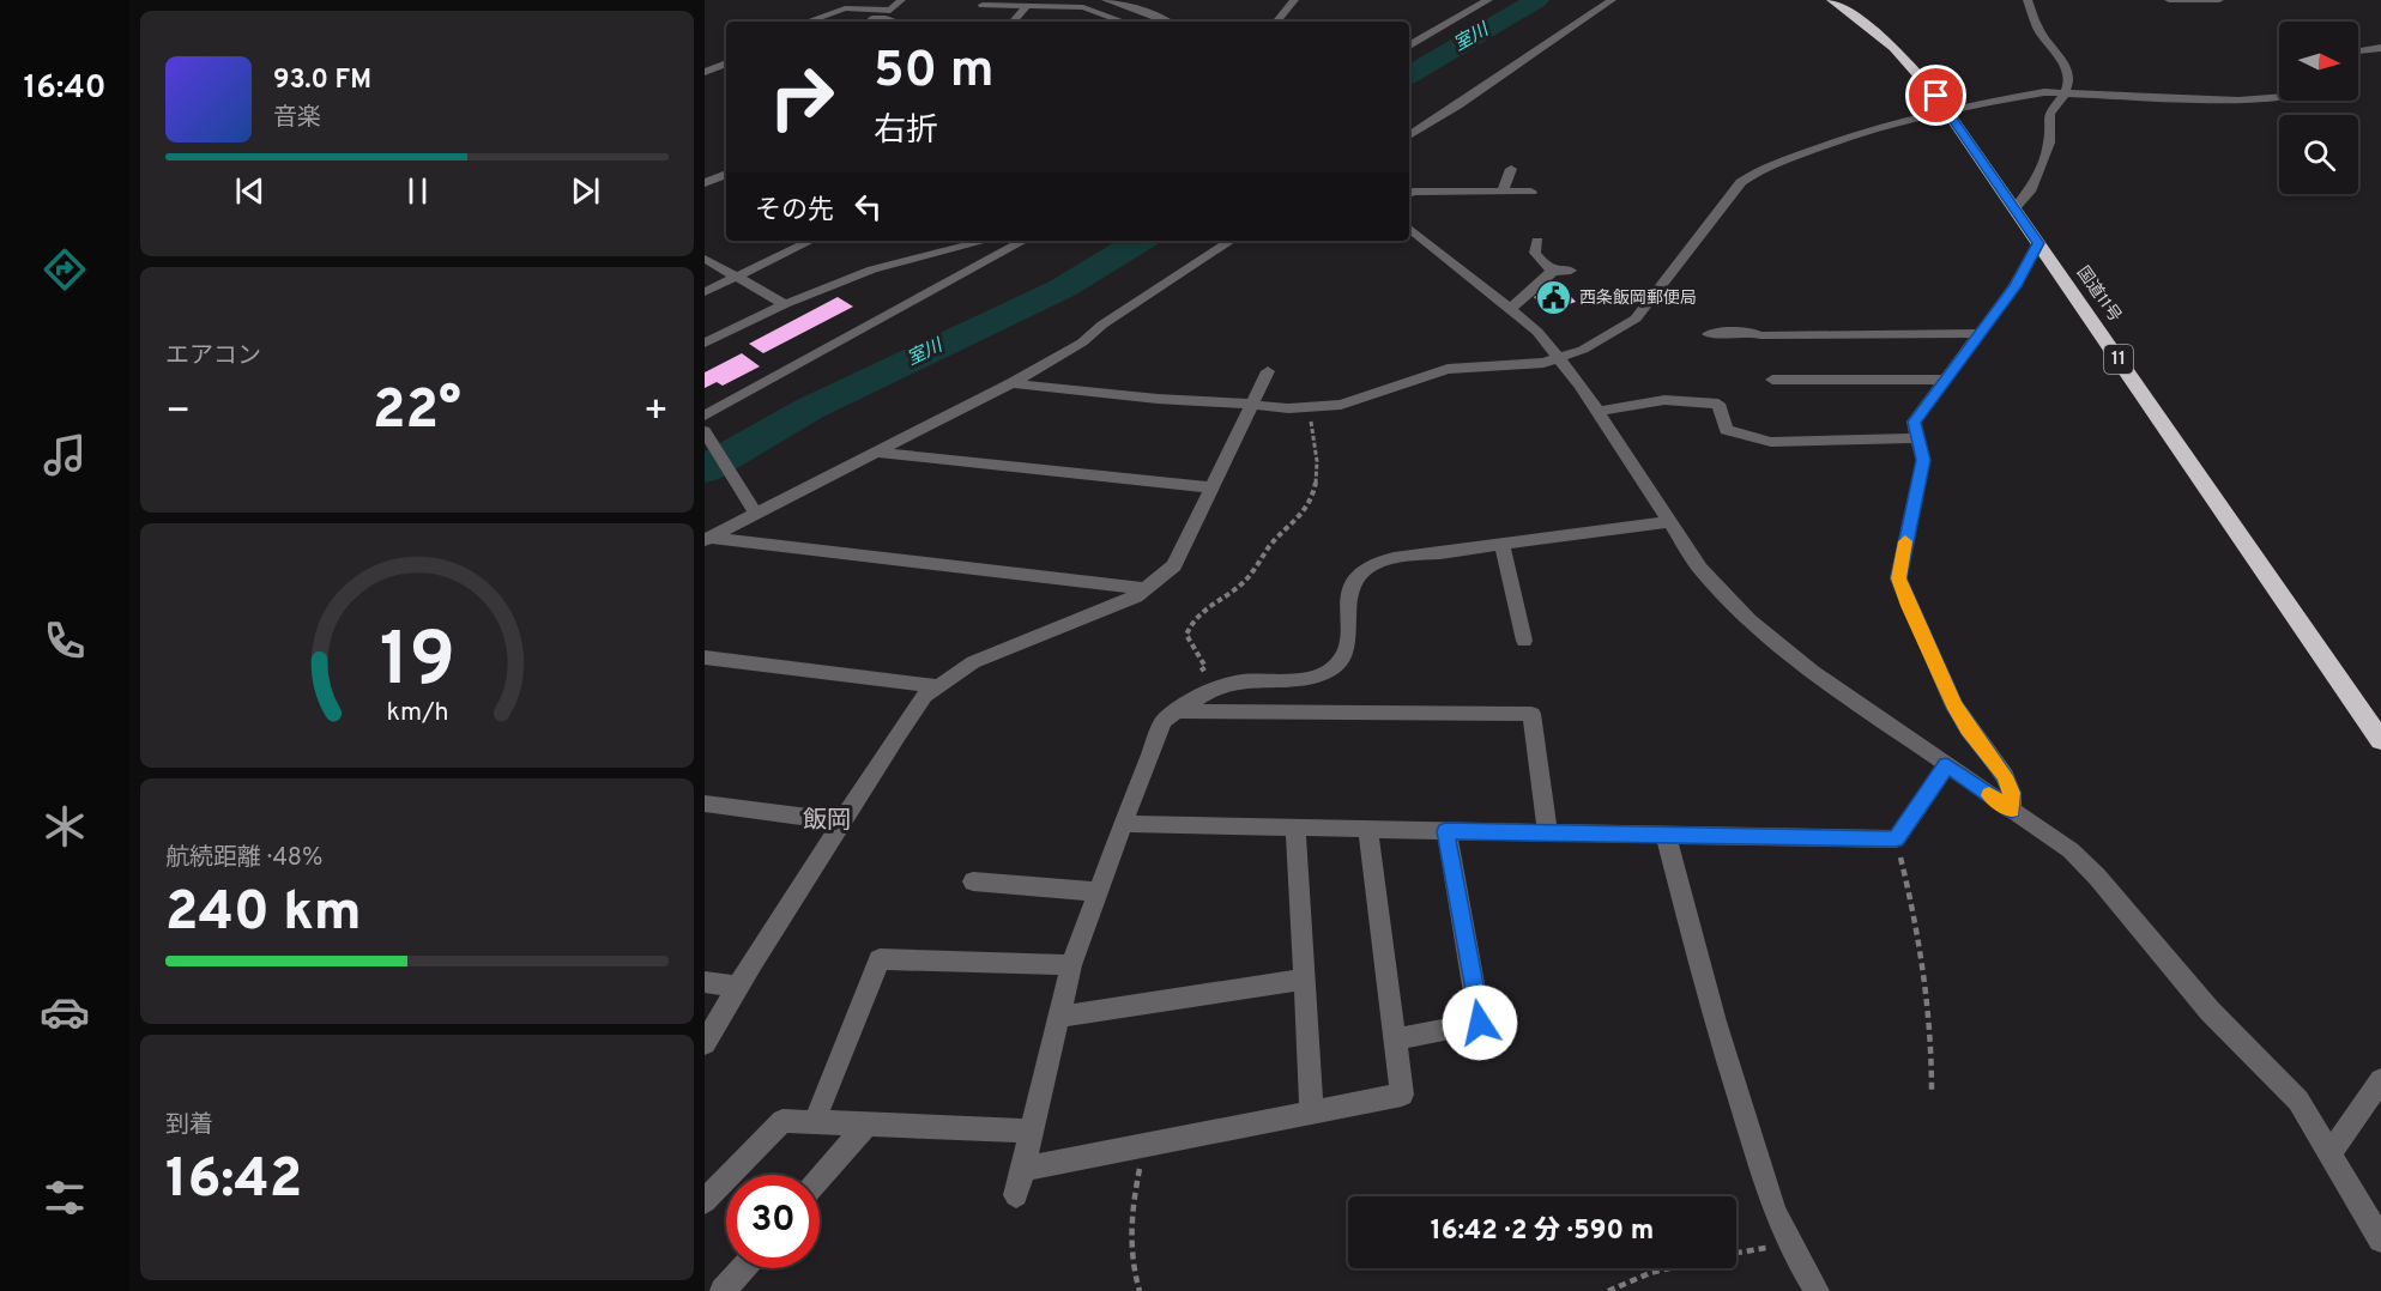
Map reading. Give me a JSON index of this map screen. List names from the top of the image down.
{
  "streets": {
    "highway": ["国道11号", "11"]
  },
  "districts": ["飯岡"],
  "water": ["室川"],
  "places": {
    "public building": ["西条飯岡郵便局"]
  },
  "north": "right",
  "page": {
    "tabs": "16:40",
    "turn": ["50 m", "右折"],
    "song": ["93.0 FM", "音楽"],
    "then": "その先",
    "tile": [
      "エアコン",
      ["航続距離 · 48%", "240 km"],
      ["到着", "16:42"]
    ],
    "heat": ["−", "22°", "+"],
    "limit": "30",
    "trip": "16:42 · 2 分 · 590 m",
    "gauge": ["19", "km/h"]
  }
}
